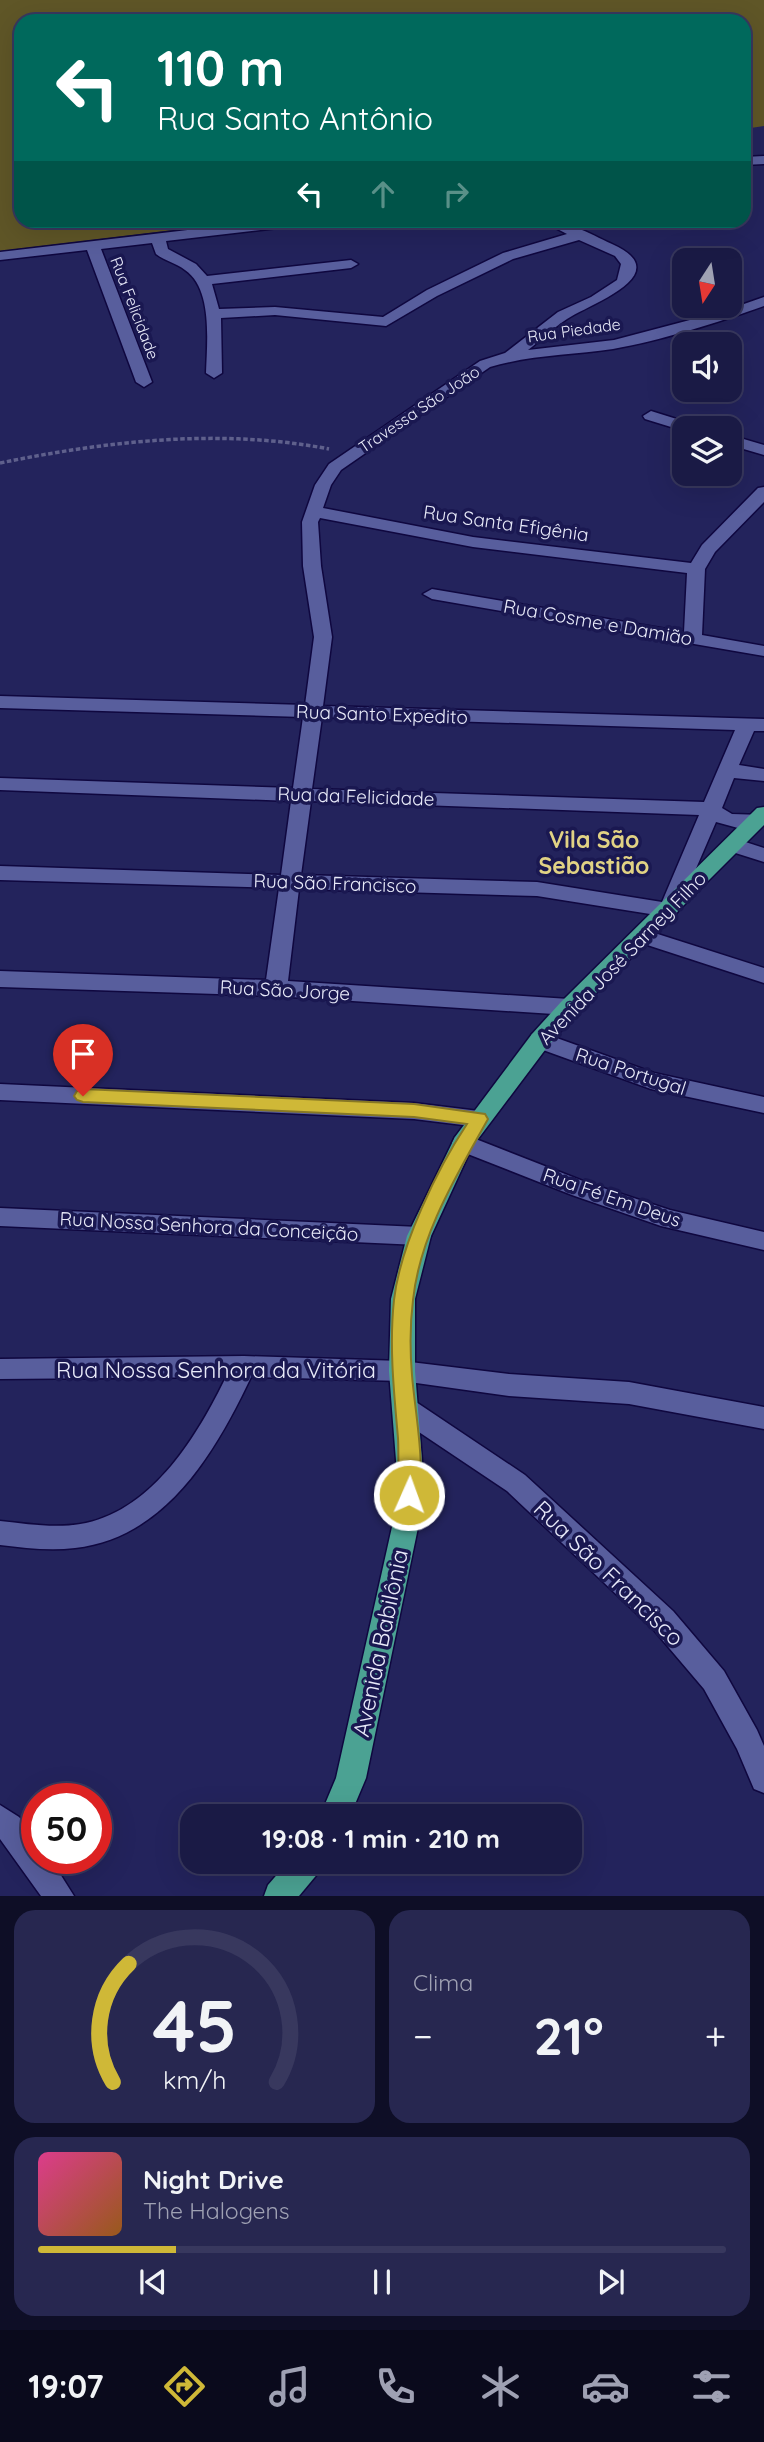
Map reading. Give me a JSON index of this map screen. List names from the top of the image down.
{
  "streets": {
    "main road": ["Avenida José Sarney Filho", "Avenida Babilônia"],
    "street": [
      "Rua Felicidade",
      "Rua Piedade",
      "Travessa São João",
      "Rua Santa Efigênia",
      "Rua Cosme e Damião",
      "Rua Santo Expedito",
      "Rua da Felicidade",
      "Rua São Francisco",
      "Rua São Jorge",
      "Rua Portugal",
      "Rua Fé Em Deus",
      "Rua Nossa Senhora da Conceição",
      "Rua Nossa Senhora da Vitória"
    ]
  },
  "crossings": [
    ["Rua Piedade", "Travessa São João"],
    ["Travessa São João", "Rua Santa Efigênia"],
    ["Travessa São João", "Rua Santo Expedito"],
    ["Rua São Francisco", "Avenida José Sarney Filho"],
    ["Rua São Francisco", "Avenida Babilônia"],
    ["Avenida José Sarney Filho", "Rua São Jorge"],
    ["Avenida José Sarney Filho", "Rua Portugal"],
    ["Avenida José Sarney Filho", "Rua Fé Em Deus"],
    ["Avenida José Sarney Filho", "Avenida Babilônia"],
    ["Rua Fé Em Deus", "Avenida Babilônia"],
    ["Rua Nossa Senhora da Conceição", "Avenida Babilônia"],
    ["Rua Nossa Senhora da Vitória", "Avenida Babilônia"]
  ],
  "districts": ["Vila São Sebastião"],
  "north": "bottom",
  "page": {
    "turn": ["110 m", "Rua Santo Antônio"],
    "limit": "50",
    "trip": "19:08 · 1 min · 210 m",
    "tile": "Clima",
    "heat": ["−", "21°", "+"],
    "song": ["Night Drive", "The Halogens"],
    "tabs": "19:07",
    "gauge": ["45", "km/h"]
  }
}
